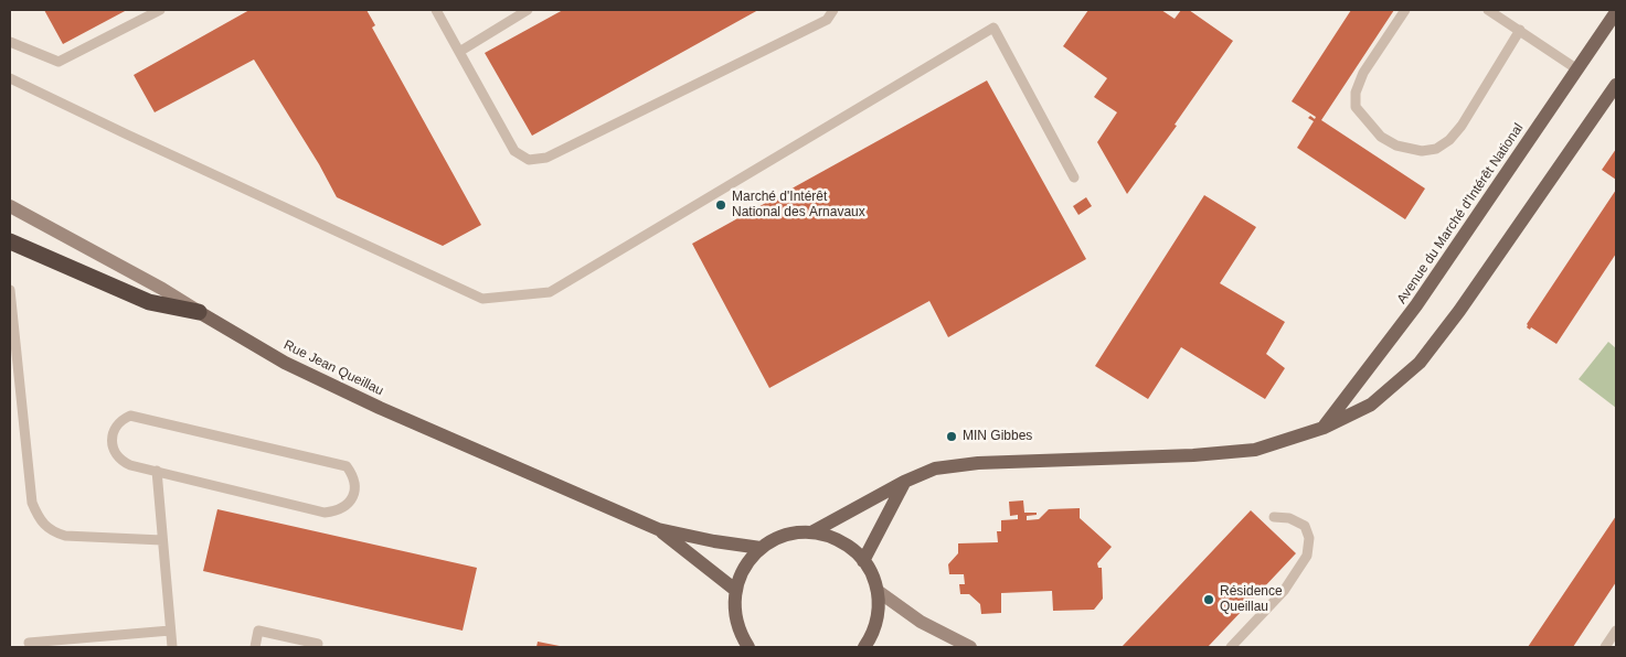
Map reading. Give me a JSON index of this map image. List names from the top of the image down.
{
  "streets": {
    "main road": ["Avenue du Marché d'Intérêt National", "Rue Jean Queillau"]
  },
  "places": ["Marché d'Intérêt National des Arnavaux", "MIN Gibbes", "Résidence Queillau"]
}
